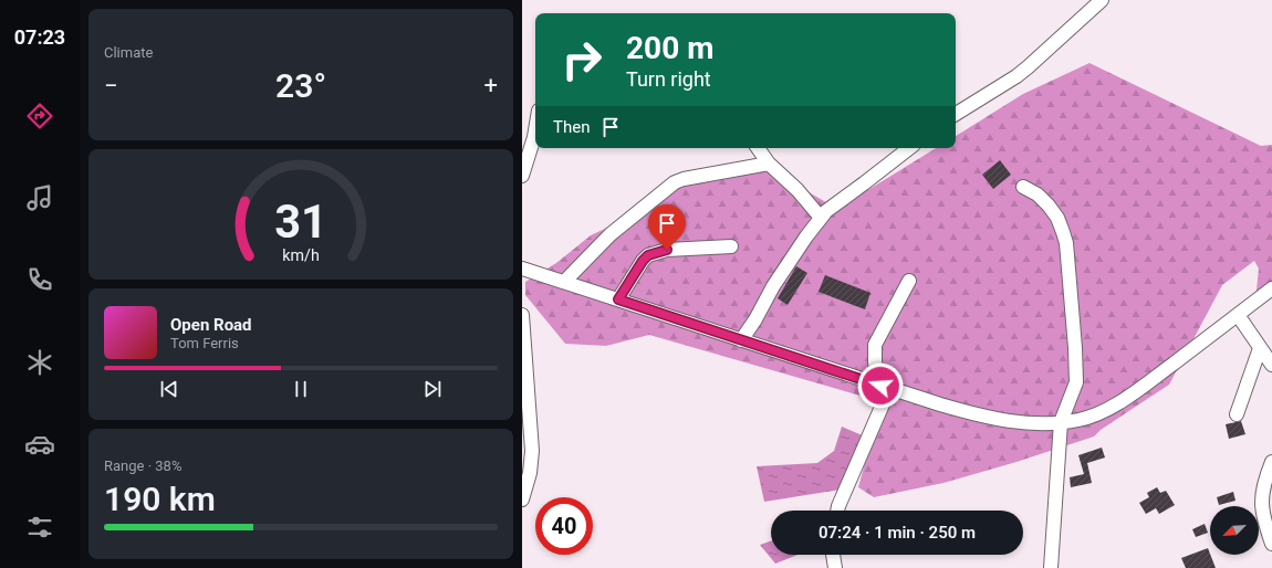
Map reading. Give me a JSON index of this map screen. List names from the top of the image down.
{
  "north": "bottom left",
  "page": {
    "tabs": "07:23",
    "tile": [
      "Climate",
      ["Range · 38%", "190 km"]
    ],
    "turn": ["200 m", "Turn right"],
    "heat": ["−", "23°", "+"],
    "then": "Then",
    "song": ["Open Road", "Tom Ferris"],
    "limit": "40",
    "trip": "07:24 · 1 min · 250 m",
    "gauge": ["31", "km/h"]
  }
}
